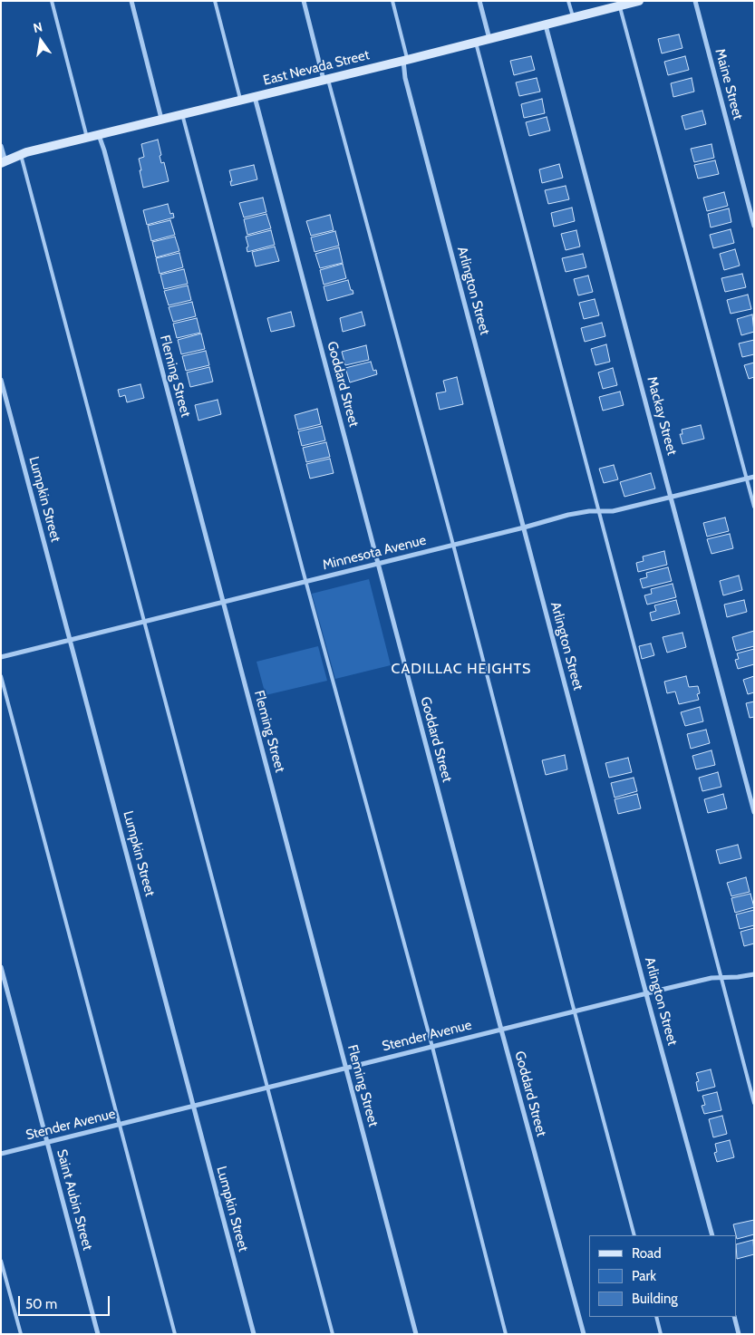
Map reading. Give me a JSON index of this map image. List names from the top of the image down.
{
  "streets": {
    "street": [
      "East Nevada Street",
      "Maine Street",
      "Arlington Street",
      "Fleming Street",
      "Goddard Street",
      "Mackay Street",
      "Lumpkin Street",
      "Minnesota Avenue",
      "Stender Avenue",
      "Saint Aubin Street"
    ]
  },
  "crossings": [
    ["East Nevada Street", "Arlington Street"],
    ["East Nevada Street", "Fleming Street"],
    ["East Nevada Street", "Goddard Street"],
    ["East Nevada Street", "Mackay Street"],
    ["Arlington Street", "Minnesota Avenue"],
    ["Arlington Street", "Stender Avenue"],
    ["Fleming Street", "Minnesota Avenue"],
    ["Fleming Street", "Stender Avenue"],
    ["Goddard Street", "Minnesota Avenue"],
    ["Goddard Street", "Stender Avenue"],
    ["Mackay Street", "Minnesota Avenue"],
    ["Lumpkin Street", "Minnesota Avenue"],
    ["Lumpkin Street", "Stender Avenue"],
    ["Stender Avenue", "Saint Aubin Street"]
  ],
  "districts": ["CADILLAC HEIGHTS"],
  "legend": ["Road", "Park", "Building"],
  "scale_bar": "50 m",
  "north": "top"
}
